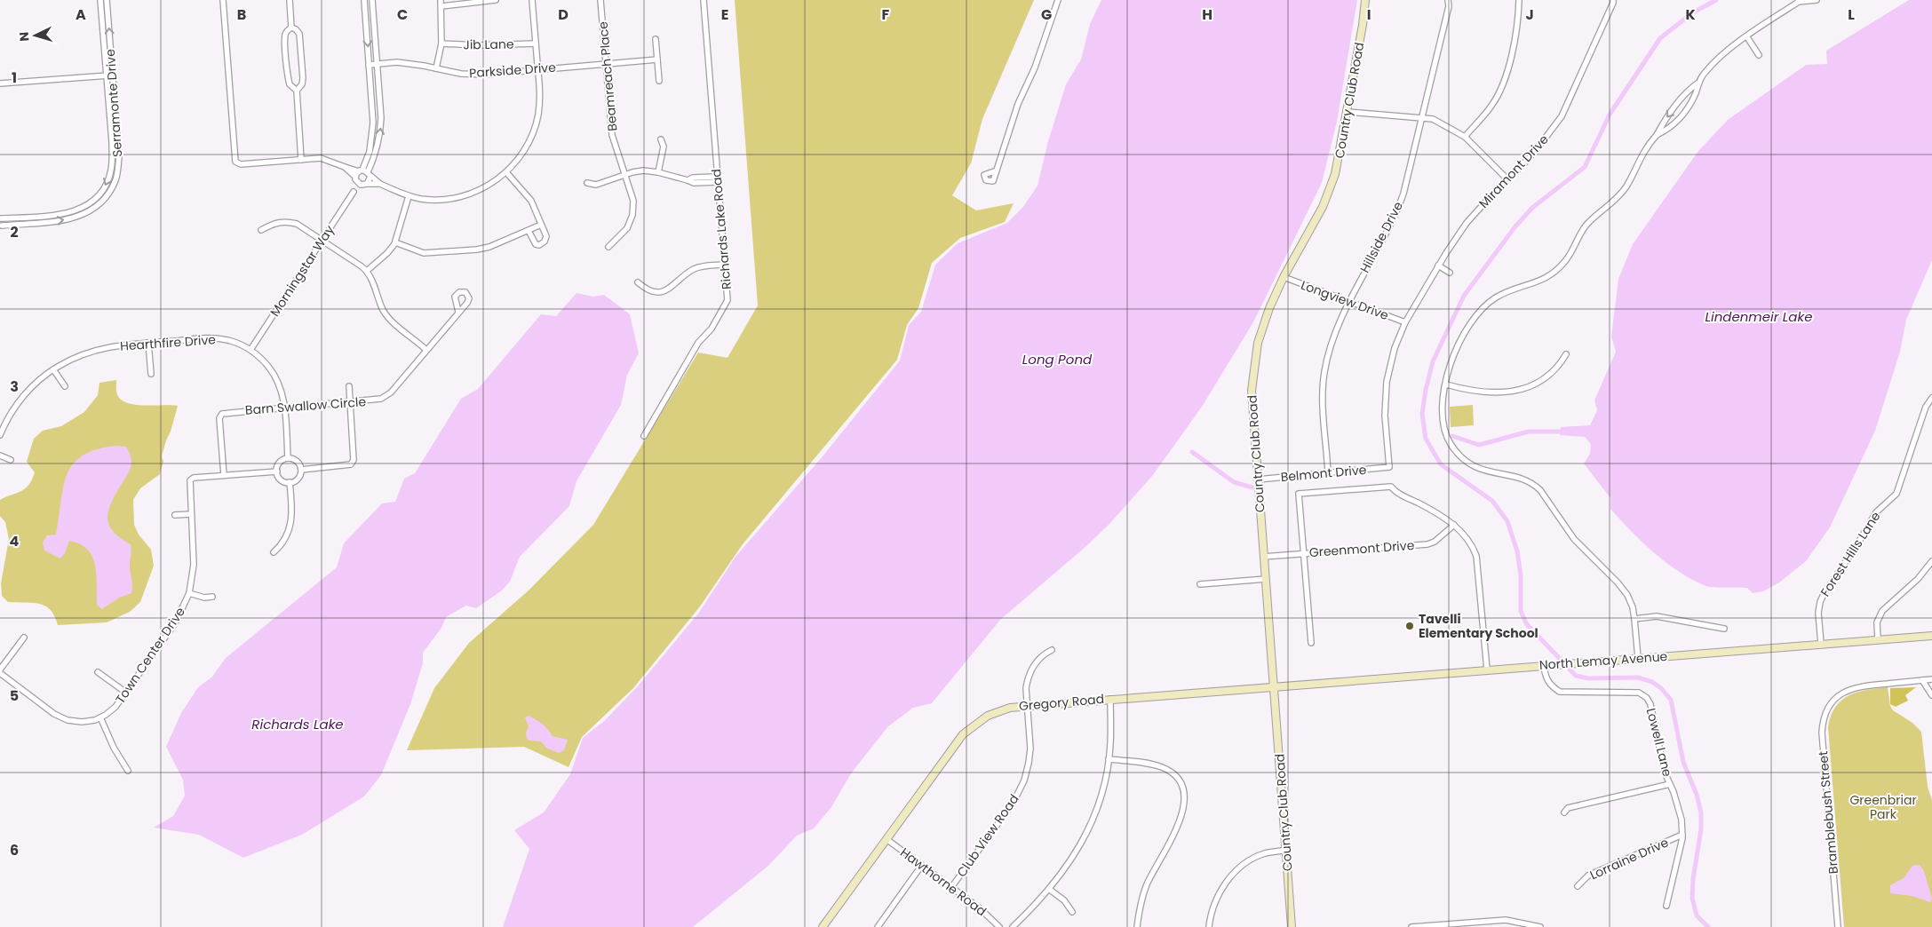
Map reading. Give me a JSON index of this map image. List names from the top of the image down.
{
  "streets": {
    "street": [
      "Jib Lane",
      "Parkside Drive",
      "Beamreach Place",
      "Country Club Road",
      "Serramonte Drive",
      "Miramont Drive",
      "Richards Lake Road",
      "Hillside Drive",
      "Morningstar Way",
      "Longview Drive",
      "Hearthfire Drive",
      "Barn Swallow Circle",
      "Belmont Drive",
      "Greenmont Drive",
      "Forest Hills Lane",
      "Town Center Drive",
      "North Lemay Avenue",
      "Gregory Road",
      "Lowell Lane",
      "Bramblebush Street",
      "Club View Road",
      "Lorraine Drive",
      "Hawthorne Road"
    ]
  },
  "crossings": [
    ["Parkside Drive", "Beamreach Place"],
    ["Country Club Road", "Longview Drive"],
    ["Country Club Road", "Belmont Drive"],
    ["Country Club Road", "Greenmont Drive"],
    ["Country Club Road", "North Lemay Avenue"],
    ["Country Club Road", "Gregory Road"],
    ["Miramont Drive", "Longview Drive"],
    ["Miramont Drive", "Belmont Drive"],
    ["Hillside Drive", "Longview Drive"],
    ["Hillside Drive", "Belmont Drive"],
    ["Morningstar Way", "Hearthfire Drive"],
    ["Hearthfire Drive", "Barn Swallow Circle"],
    ["Barn Swallow Circle", "Town Center Drive"],
    ["Forest Hills Lane", "North Lemay Avenue"],
    ["North Lemay Avenue", "Gregory Road"],
    ["North Lemay Avenue", "Lowell Lane"],
    ["Gregory Road", "Club View Road"],
    ["Gregory Road", "Hawthorne Road"],
    ["Lowell Lane", "Lorraine Drive"],
    ["Club View Road", "Hawthorne Road"]
  ],
  "water": ["Lindenmeir Lake", "Long Pond", "Richards Lake"],
  "parks": ["Greenbriar Park"],
  "places": ["Tavelli Elementary School"],
  "north": "left",
  "grid": {
    "columns": [
      "A",
      "B",
      "C",
      "D",
      "E",
      "F",
      "G",
      "H",
      "I",
      "J",
      "K",
      "L"
    ],
    "rows": [
      "1",
      "2",
      "3",
      "4",
      "5",
      "6"
    ]
  }
}
